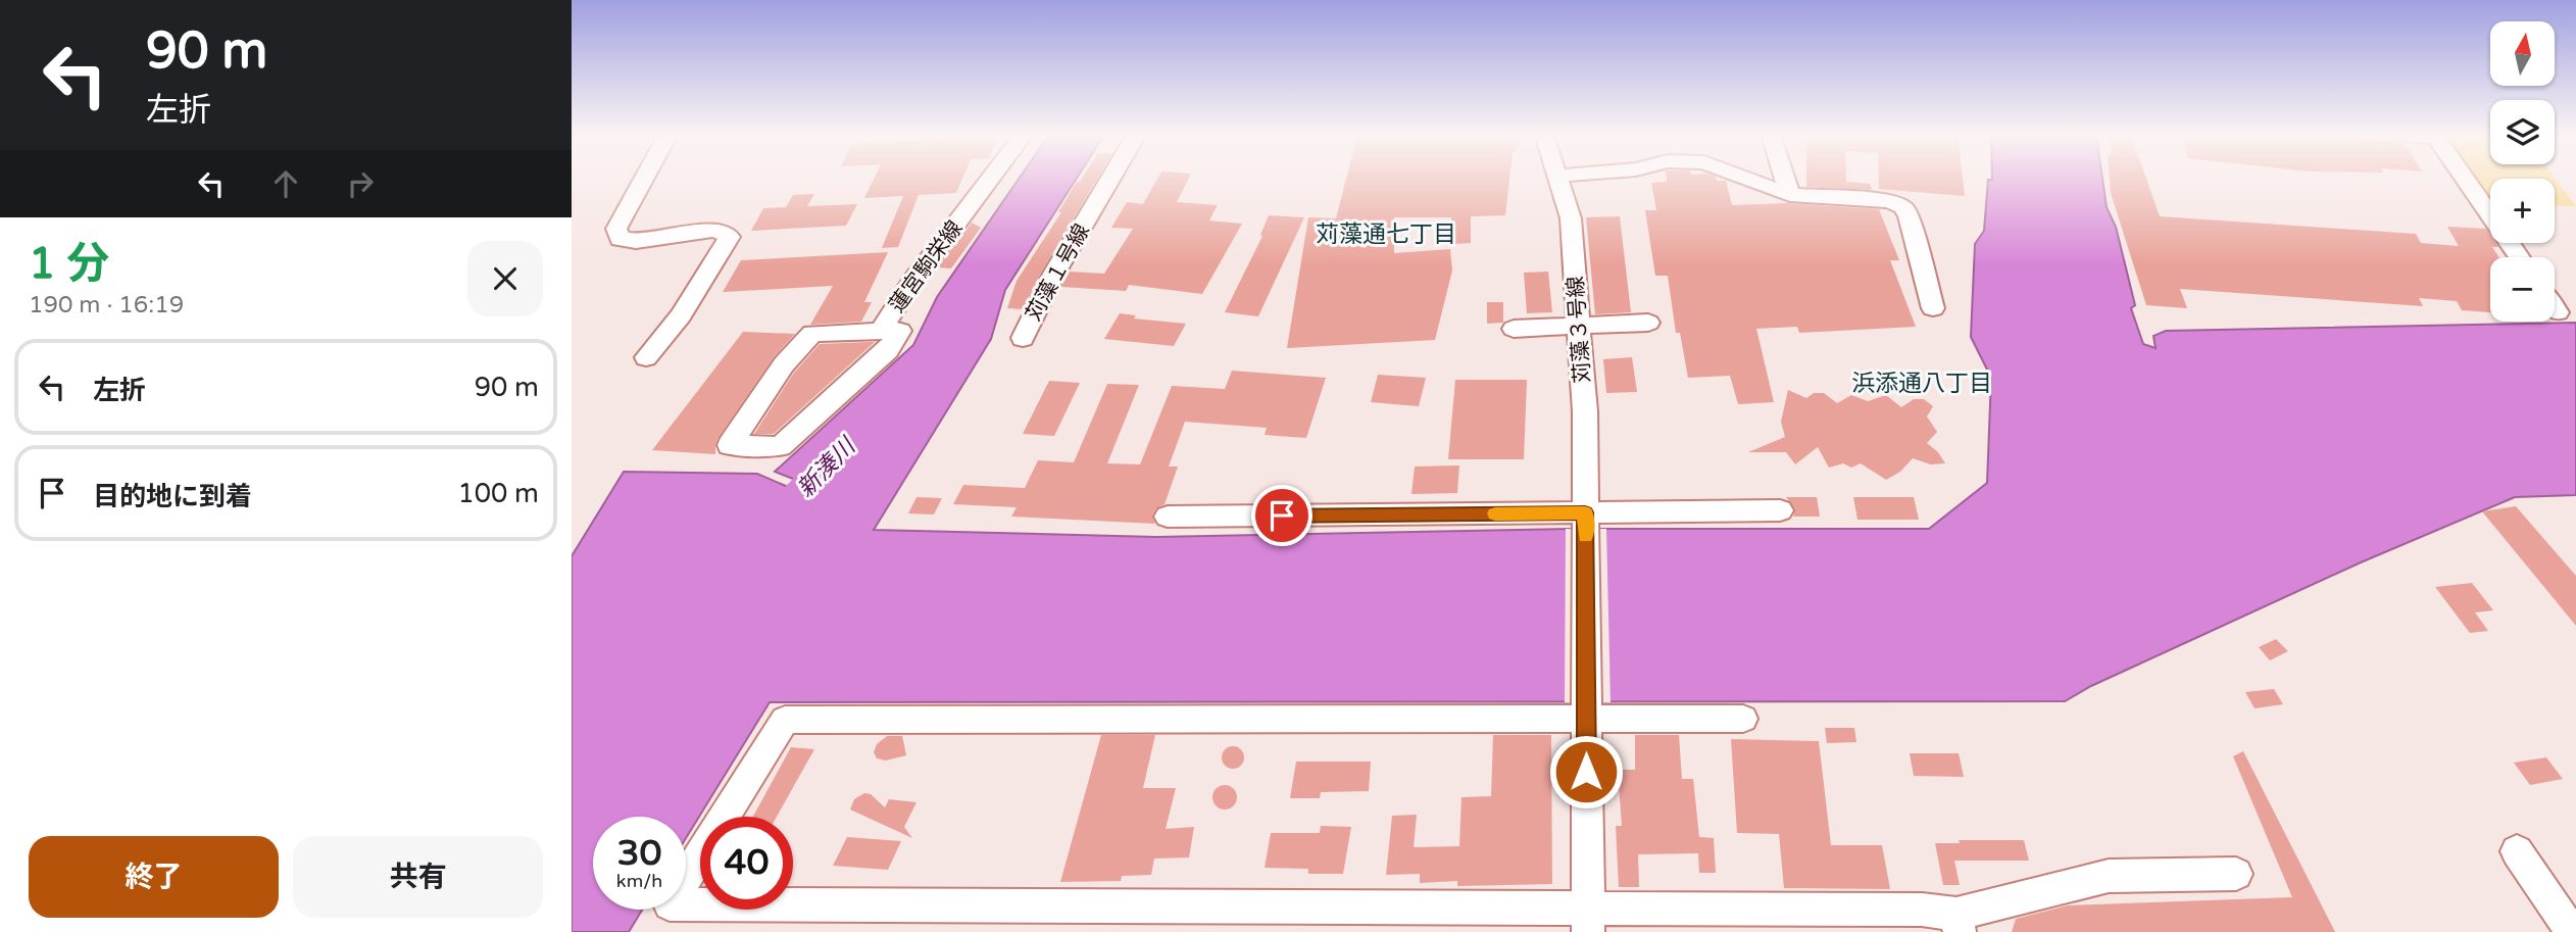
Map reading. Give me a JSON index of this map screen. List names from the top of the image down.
{
  "streets": {
    "street": ["蓮宮駒栄線", "苅藻１号線", "苅藻３号線"]
  },
  "districts": ["苅藻通七丁目", "浜添通八丁目"],
  "water": ["新湊川"],
  "north": "top",
  "page": {
    "turn": ["90 m", "左折"],
    "map_buttons": ["+", "−"],
    "heading": ["1 分", "190 m · 16:19"],
    "list": [
      {
        "name": "左折",
        "value": "90 m"
      },
      {
        "name": "目的地に到着",
        "value": "100 m"
      }
    ],
    "speed": "30 km/h",
    "limit": "40",
    "buttons": ["終了", "共有"]
  }
}
